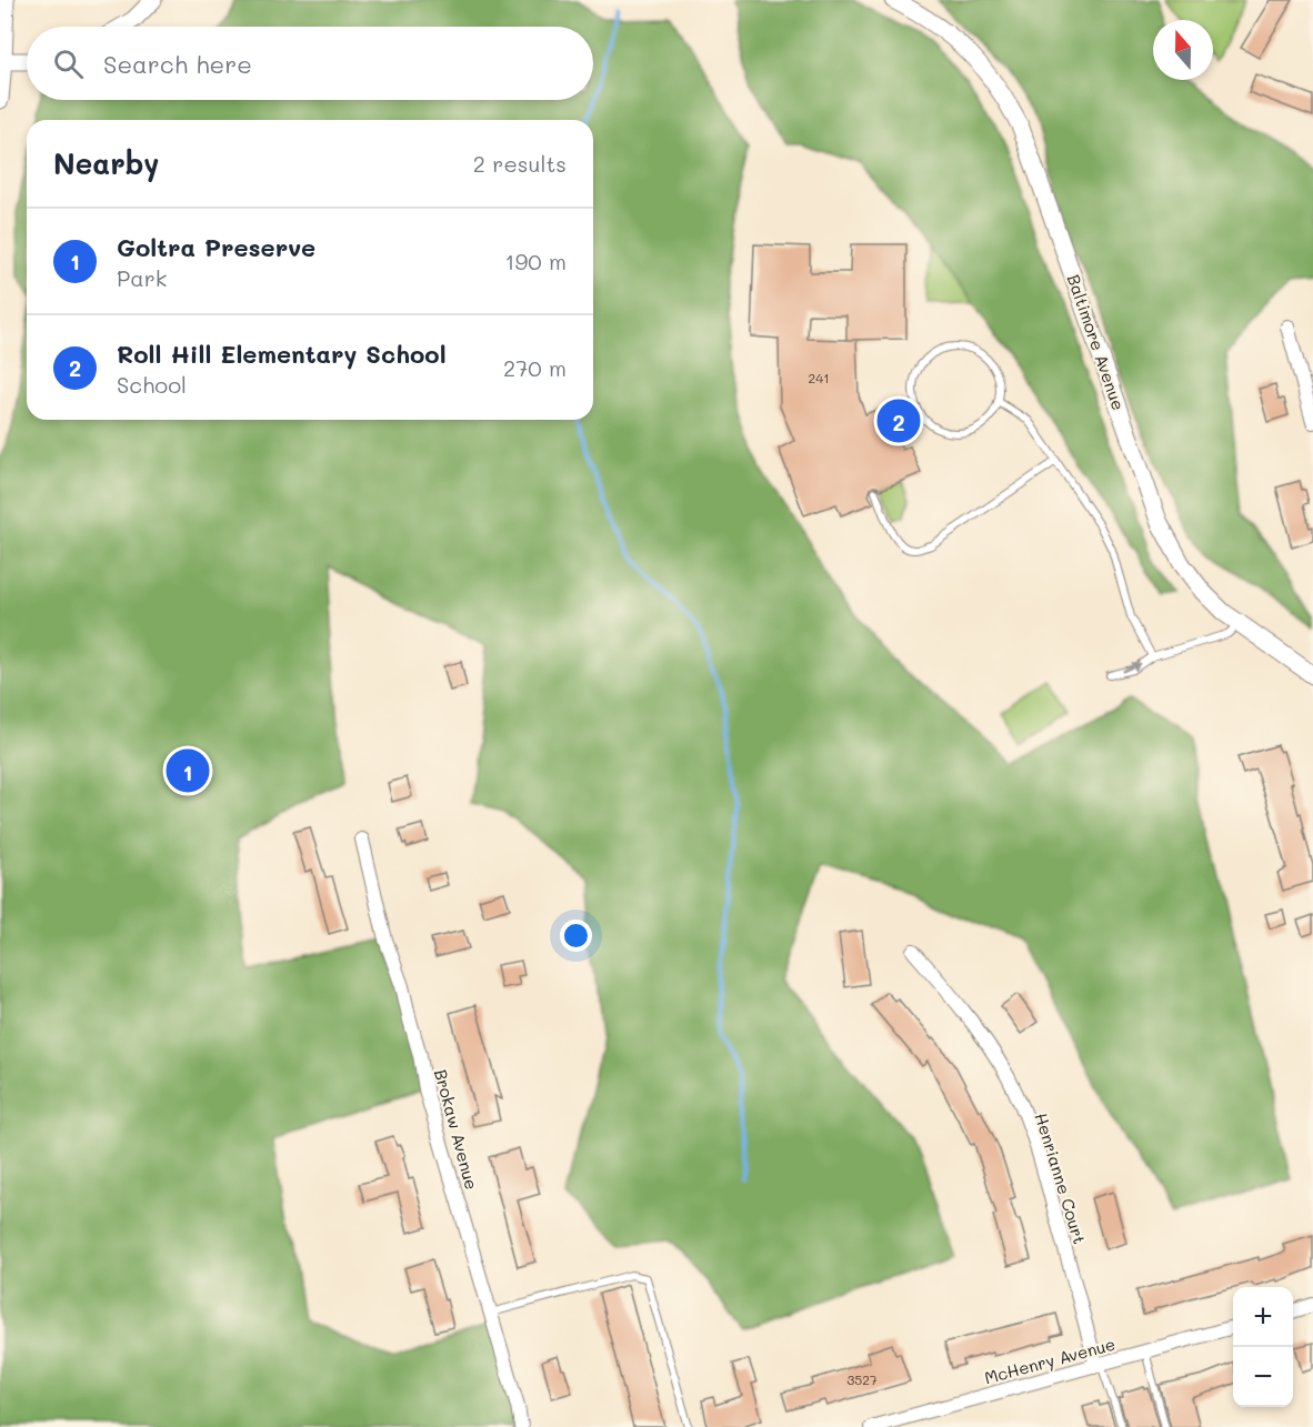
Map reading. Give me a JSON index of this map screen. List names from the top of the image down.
{
  "streets": {
    "street": [
      "Baltimore Avenue",
      "Brokaw Avenue",
      "Henrianne Court",
      "McHenry Avenue"
    ]
  },
  "crossings": [
    ["Henrianne Court", "McHenry Avenue"]
  ],
  "house_numbers": ["241", "3527"],
  "north": "top",
  "page": {
    "search": "Search here",
    "heading": ["Nearby", "2 results"],
    "list": [
      {
        "mark": "1",
        "name": "Goltra Preserve",
        "note": "Park",
        "value": "190 m"
      },
      {
        "mark": "2",
        "name": "Roll Hill Elementary School",
        "note": "School",
        "value": "270 m"
      }
    ],
    "pins": ["2", "1"],
    "map_buttons": ["+", "−"]
  }
}
